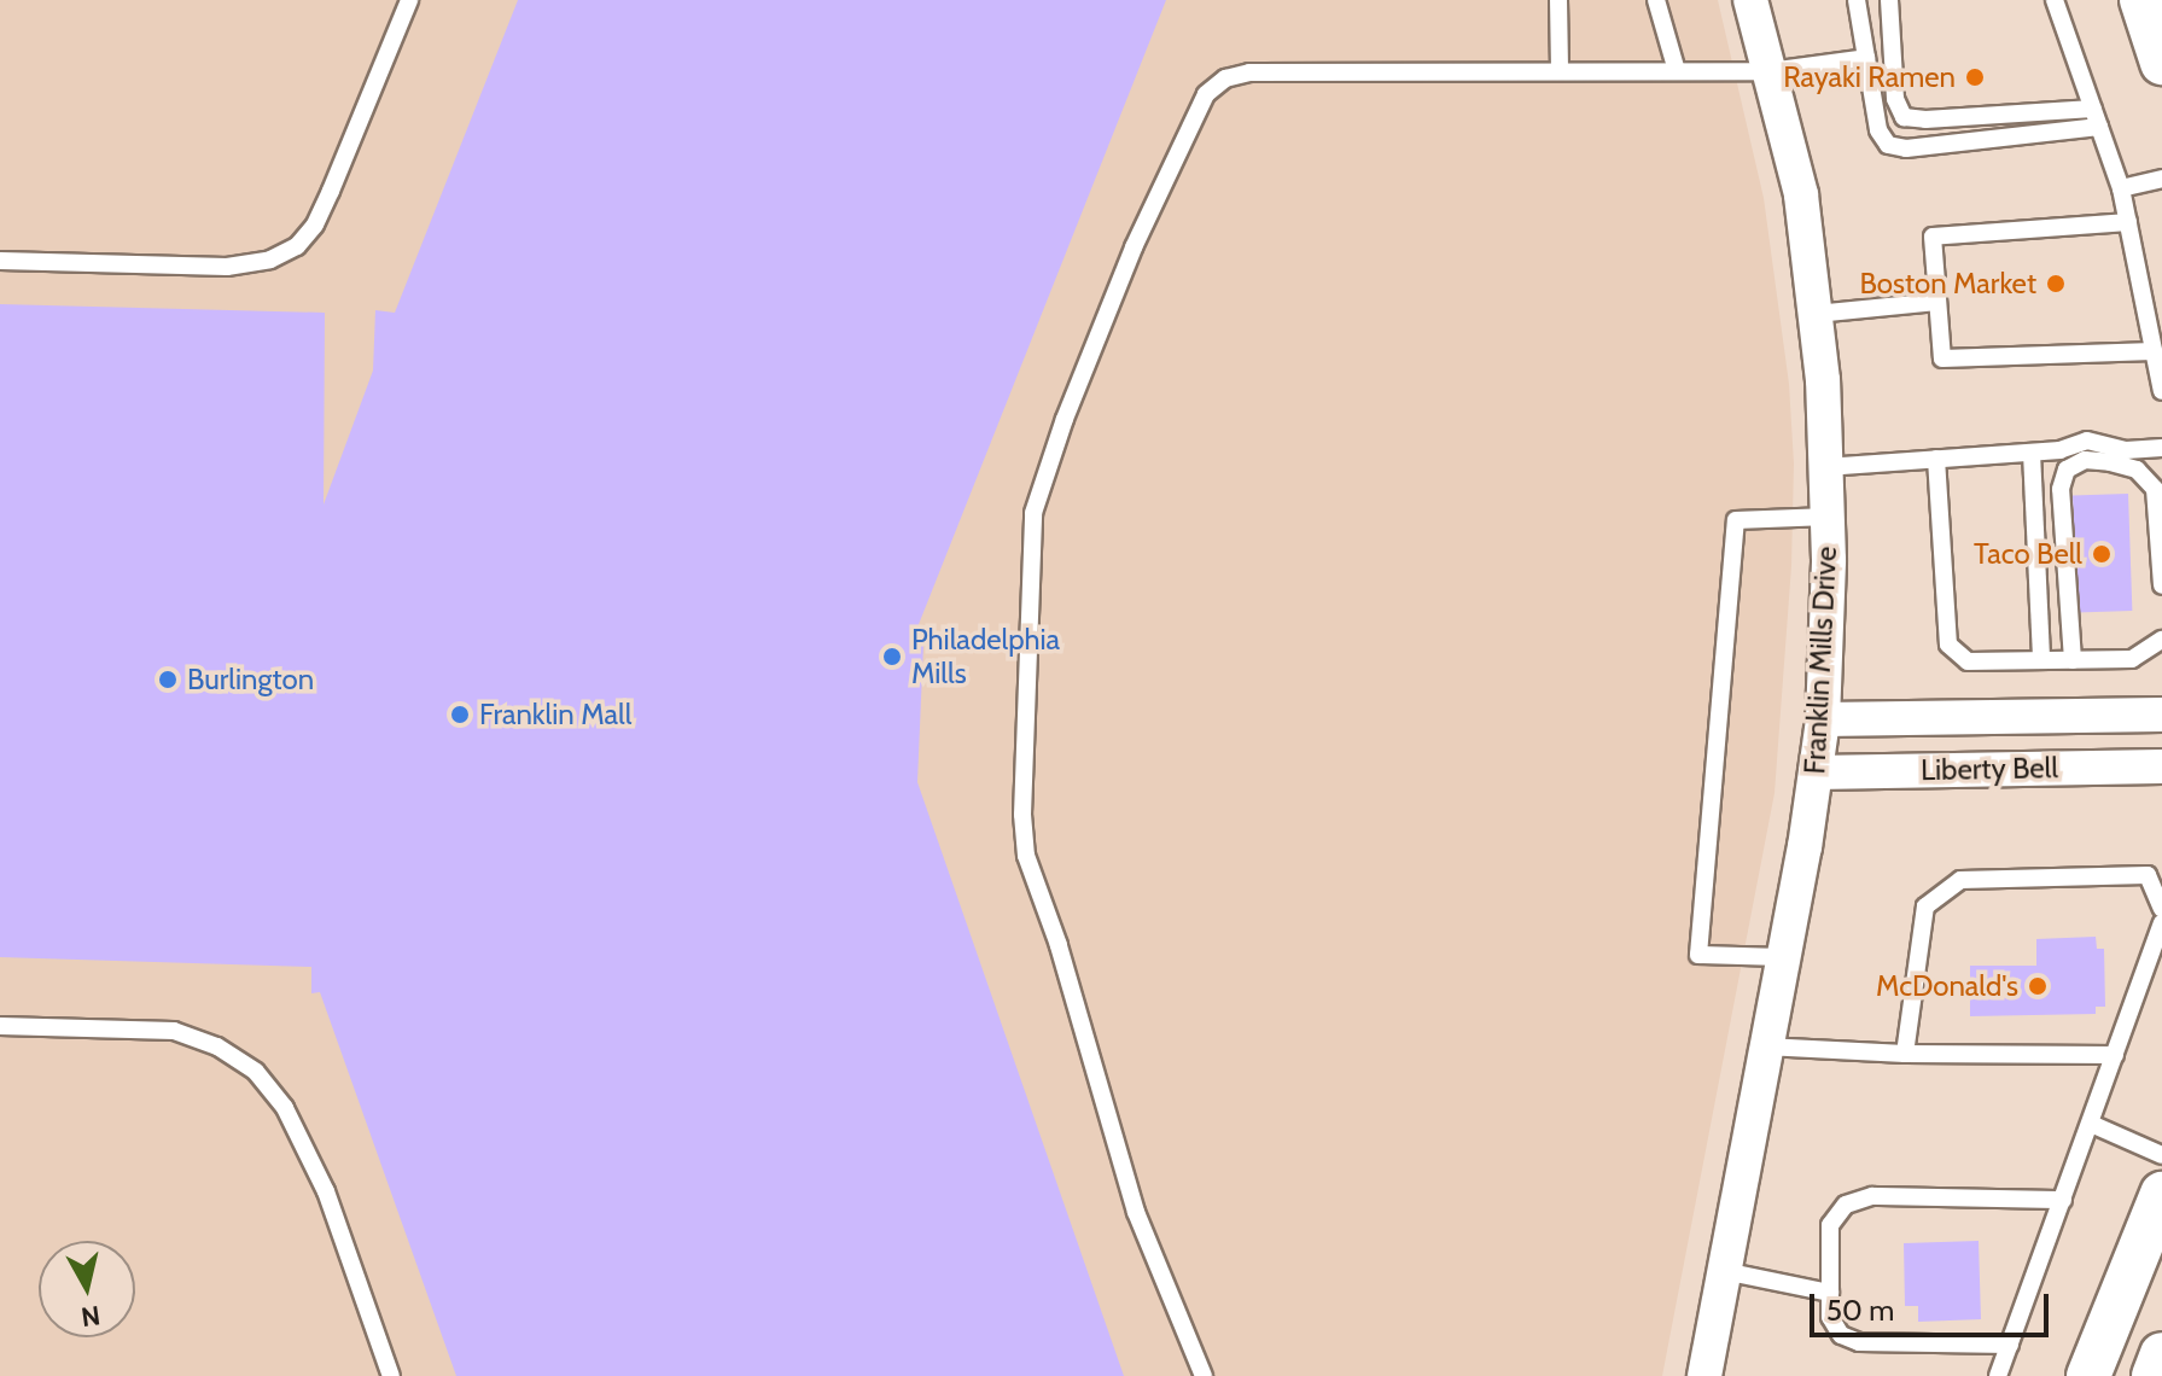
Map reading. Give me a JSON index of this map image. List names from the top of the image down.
{
  "streets": {
    "street": ["Franklin Mills Drive", "Liberty Bell"]
  },
  "crossings": [
    ["Franklin Mills Drive", "Liberty Bell"]
  ],
  "places": [
    "Rayaki Ramen",
    "Boston Market",
    "Taco Bell",
    "Philadelphia Mills",
    "Burlington",
    "Franklin Mall",
    "McDonald's"
  ],
  "scale_bar": "50 m",
  "north": "bottom"
}
